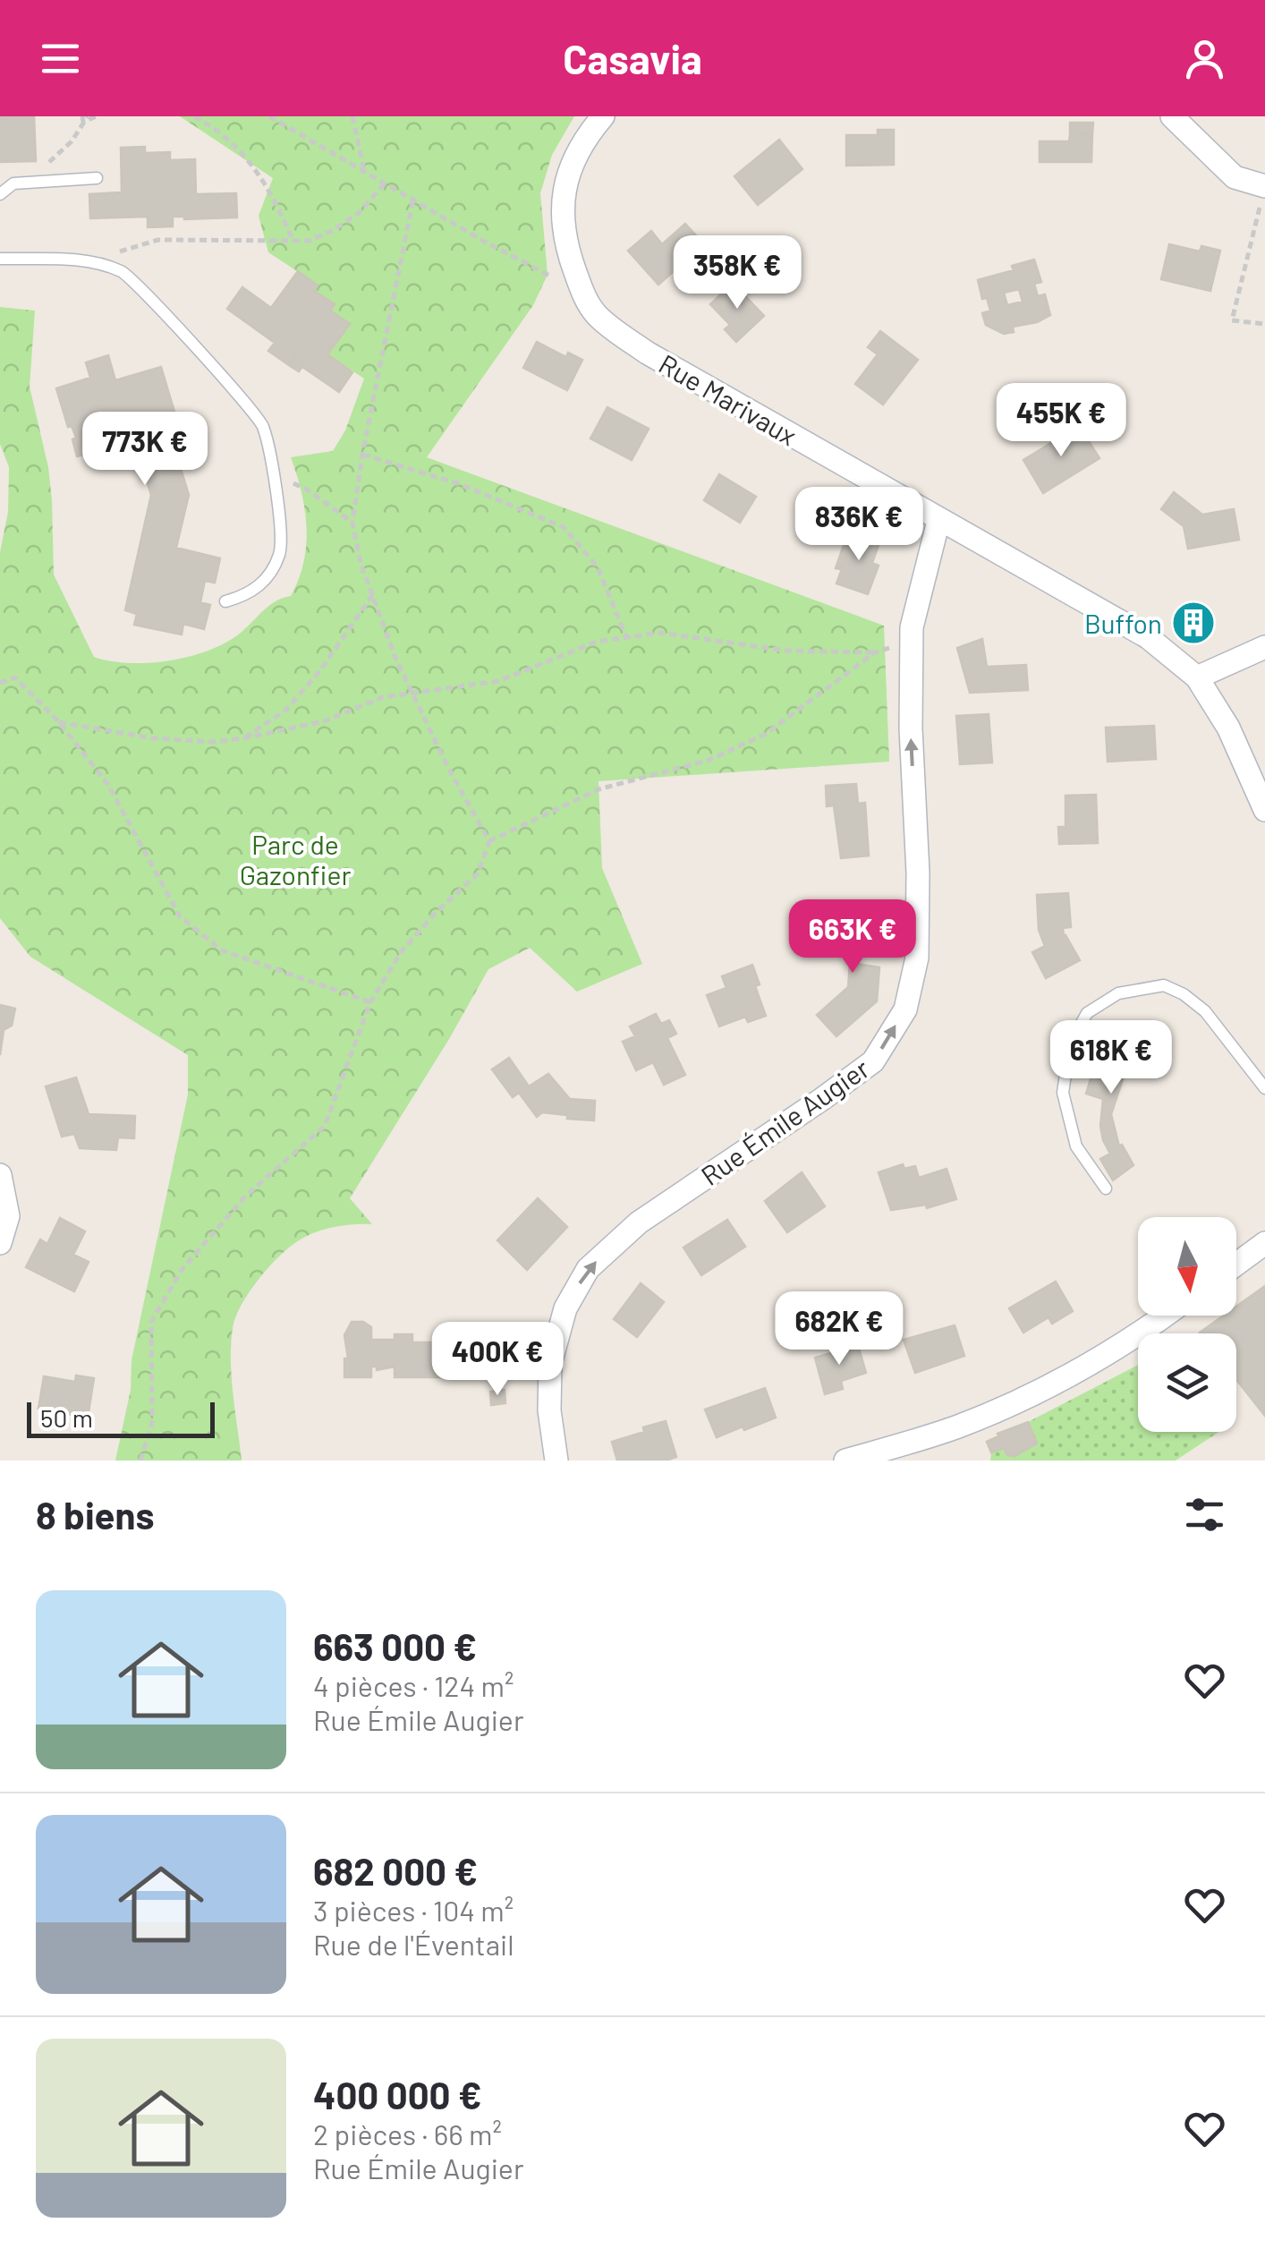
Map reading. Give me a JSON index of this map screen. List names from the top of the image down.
{
  "streets": {
    "street": ["Rue Marivaux", "Rue Émile Augier"]
  },
  "crossings": [
    ["Rue Marivaux", "Rue Émile Augier"]
  ],
  "one_way": ["Rue Émile Augier"],
  "parks": ["Parc de Gazonfier"],
  "places": {
    "building": ["Buffon"]
  },
  "scale_bar": "50 m",
  "north": "bottom",
  "page": {
    "header": "Casavia",
    "price": [
      "358K €",
      "455K €",
      "773K €",
      "836K €",
      "663K €",
      "618K €",
      "682K €",
      "400K €"
    ],
    "scale": "50 m",
    "heading": "8 biens",
    "list": [
      {
        "name": "663 000 €",
        "note": "4 pièces · 124 m² · Rue Émile Augier"
      },
      {
        "name": "682 000 €",
        "note": "3 pièces · 104 m² · Rue de l'Éventail"
      },
      {
        "name": "400 000 €",
        "note": "2 pièces · 66 m² · Rue Émile Augier"
      }
    ]
  }
}
